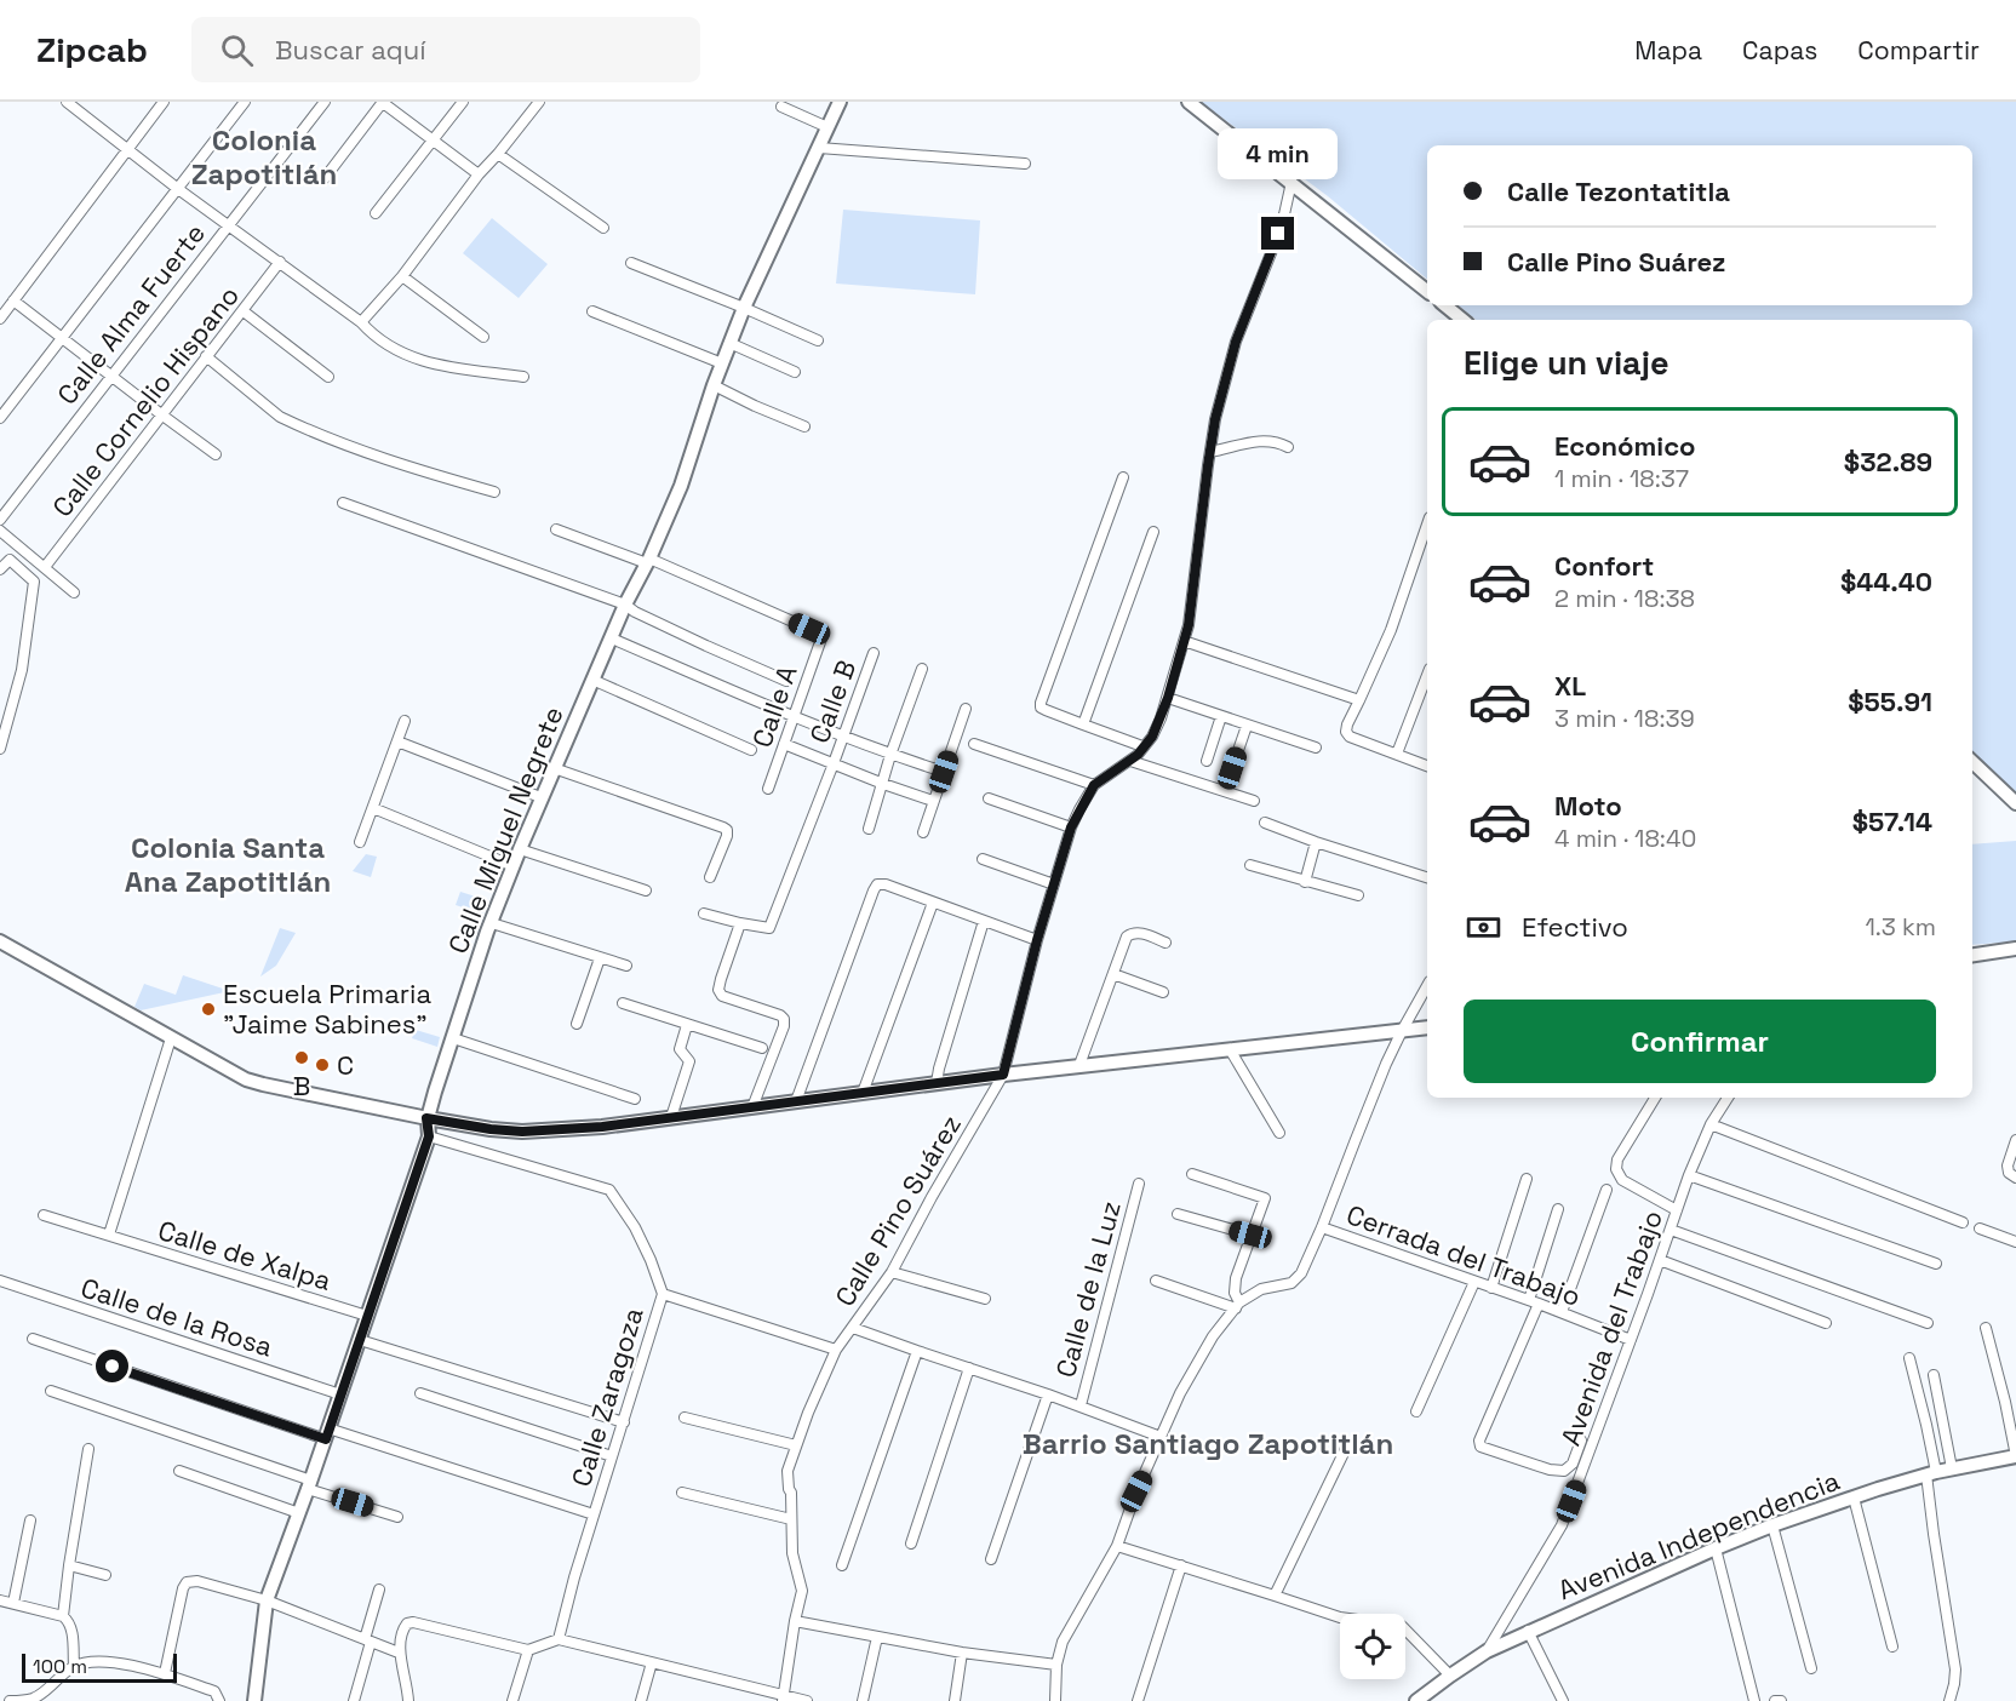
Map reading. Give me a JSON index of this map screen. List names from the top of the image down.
{
  "streets": {
    "street": [
      "Calle Alma Fuerte",
      "Calle Cornelio Hispano",
      "Calle B",
      "Calle A",
      "Calle Miguel Negrete",
      "Calle Pino Suárez",
      "Calle de Xalpa",
      "Cerrada del Trabajo",
      "Calle de la Luz",
      "Calle de la Rosa",
      "Avenida del Trabajo",
      "Calle Zaragoza",
      "Avenida Independencia"
    ]
  },
  "crossings": [
    ["Calle Miguel Negrete", "Calle de Xalpa"],
    ["Calle Miguel Negrete", "Calle de la Rosa"],
    ["Calle Miguel Negrete", "Calle Zaragoza"],
    ["Cerrada del Trabajo", "Avenida del Trabajo"],
    ["Avenida del Trabajo", "Avenida Independencia"]
  ],
  "districts": ["Colonia Zapotitlán", "Colonia Santa Ana Zapotitlán", "Barrio Santiago Zapotitlán"],
  "places": ["Escuela Primaria \"Jaime Sabines\"", "B", "C"],
  "scale_bar": "100 m",
  "page": {
    "header": "Zipcab",
    "search": "Buscar aquí",
    "nav": ["Mapa", "Capas", "Compartir"],
    "bubble": "4 min",
    "banner": ["Calle Tezontatitla", "Calle Pino Suárez"],
    "heading": "Elige un viaje",
    "list": [
      {
        "name": "Económico",
        "note": "1 min · 18:37",
        "value": "$32.89"
      },
      {
        "name": "Confort",
        "note": "2 min · 18:38",
        "value": "$44.40"
      },
      {
        "name": "XL",
        "note": "3 min · 18:39",
        "value": "$55.91"
      },
      {
        "name": "Moto",
        "note": "4 min · 18:40",
        "value": "$57.14"
      }
    ],
    "pay": ["Efectivo", "1.3 km"],
    "buttons": "Confirmar",
    "scale": "100 m"
  }
}
